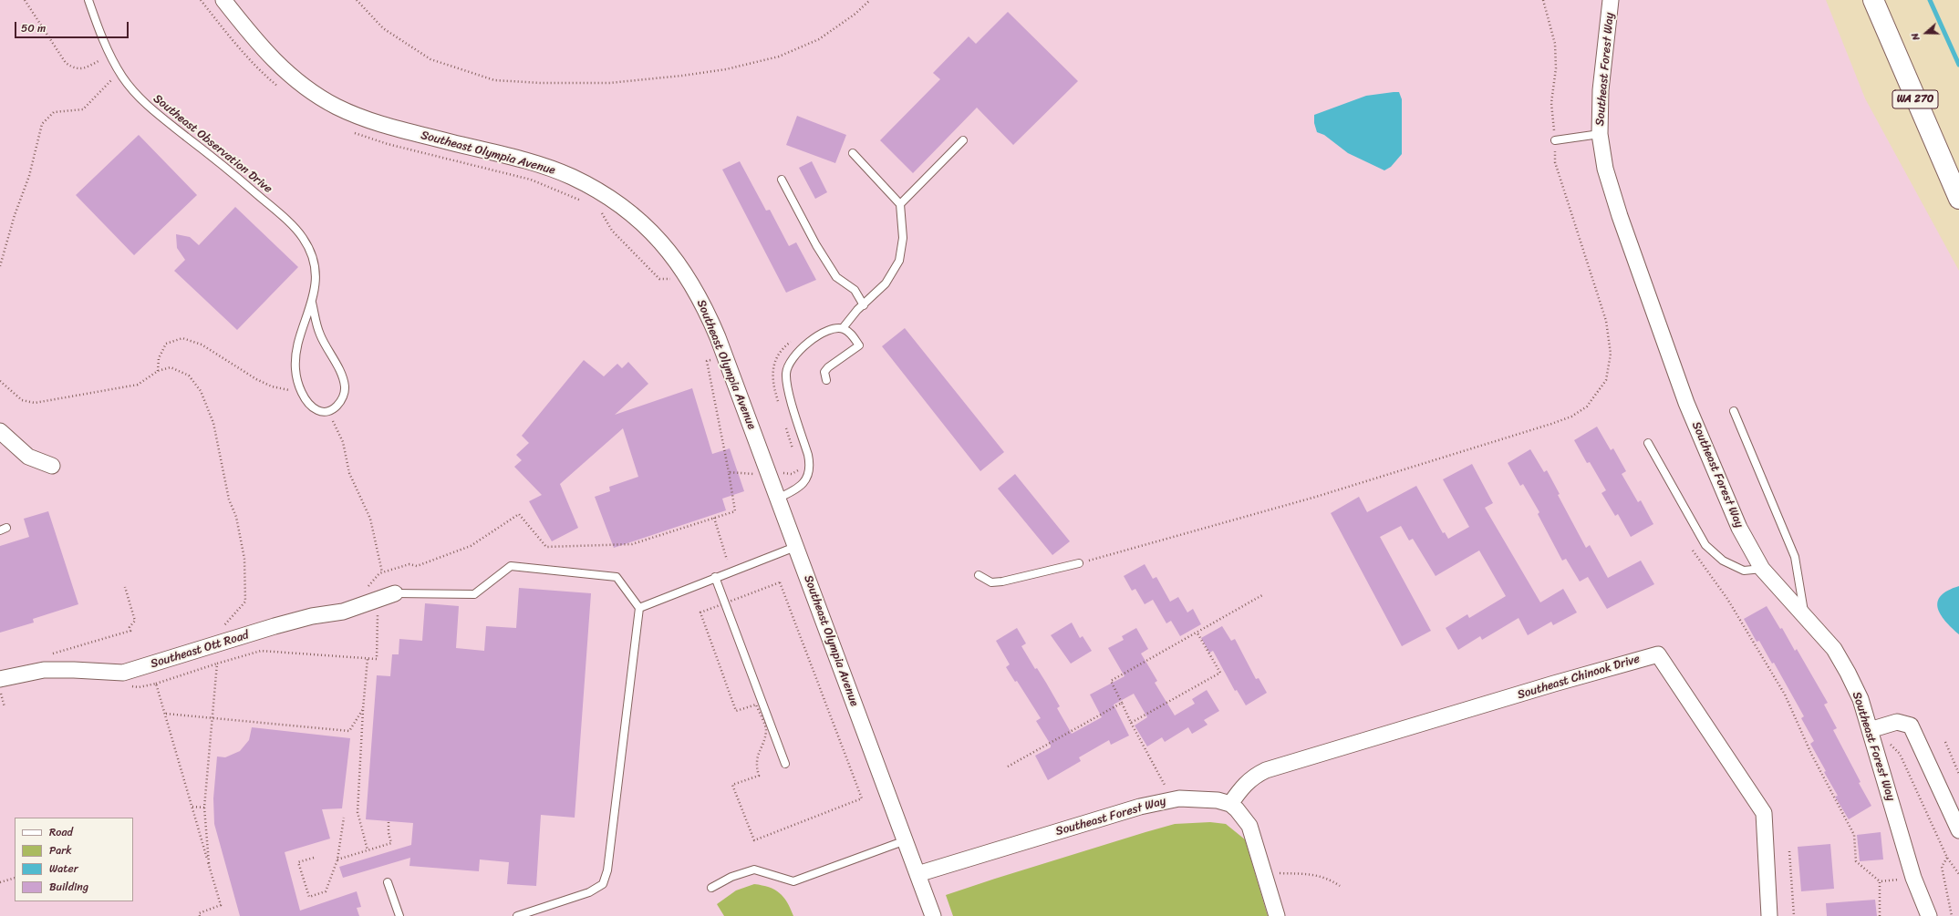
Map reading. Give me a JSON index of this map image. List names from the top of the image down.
{
  "streets": {
    "main road": ["WA 270"],
    "street": [
      "Southeast Forest Way",
      "Southeast Olympia Avenue",
      "Southeast Ott Road",
      "Southeast Chinook Drive"
    ],
    "lane": ["Southeast Observation Drive"]
  },
  "crossings": [
    ["Southeast Forest Way", "Southeast Olympia Avenue"],
    ["Southeast Forest Way", "Southeast Chinook Drive"]
  ],
  "legend": [
    "Road",
    "Park",
    "Water",
    "Building"
  ],
  "scale_bar": "50 m",
  "north": "left"
}
